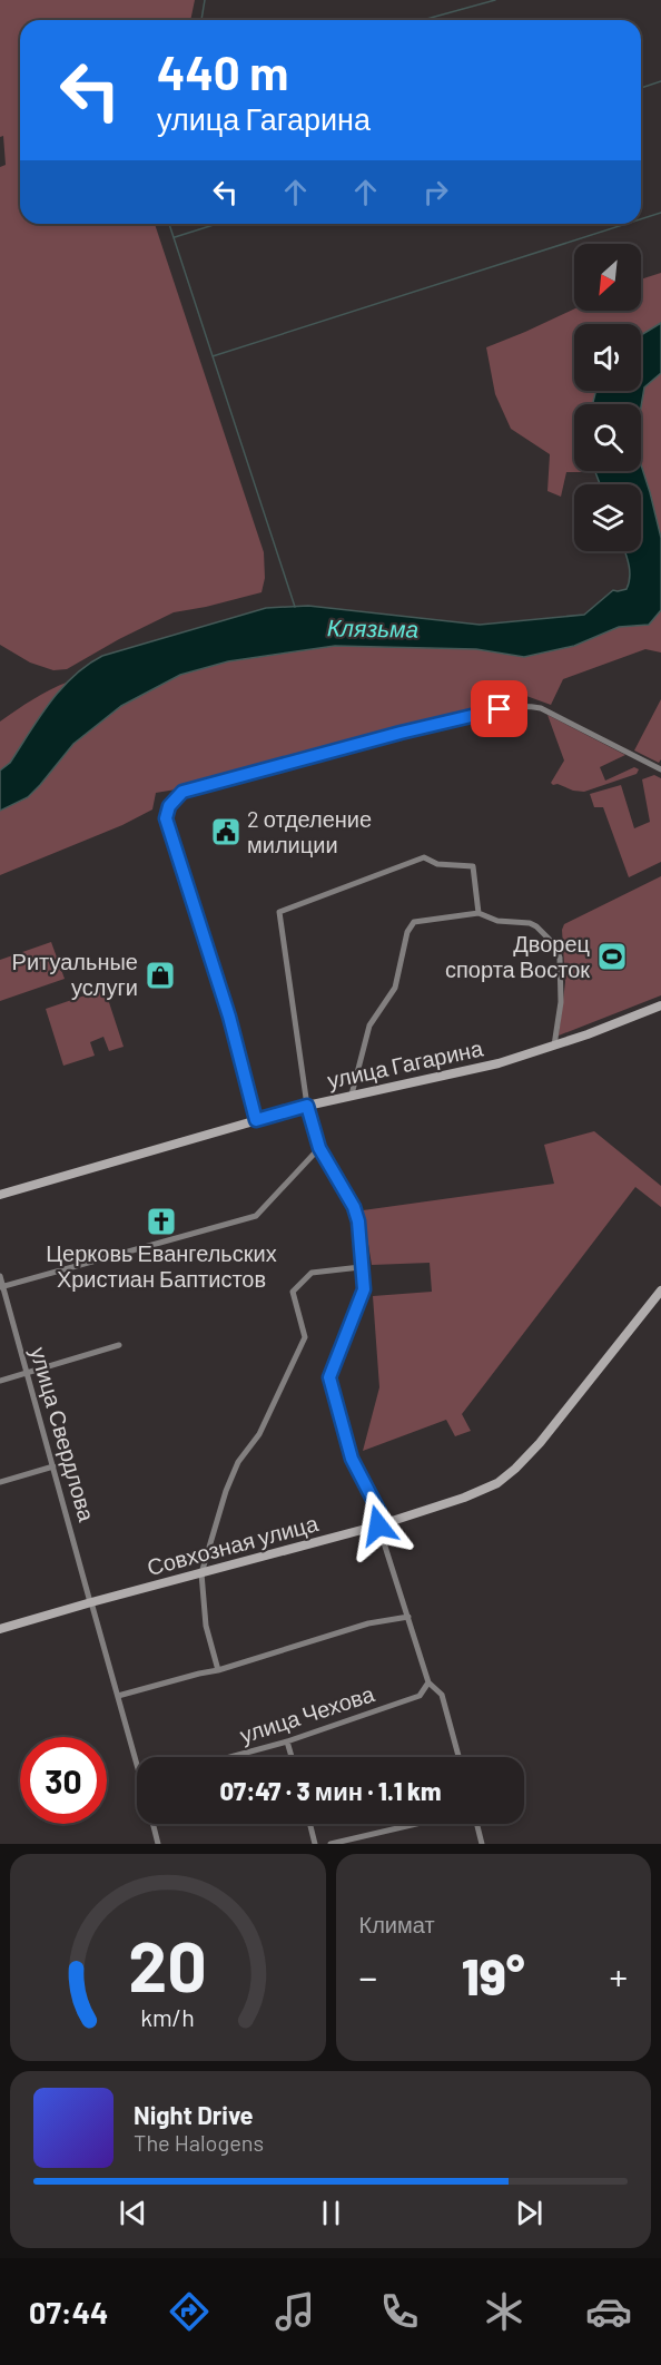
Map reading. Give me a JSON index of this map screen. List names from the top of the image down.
{
  "streets": {
    "street": [
      "улица Гагарина",
      "улица Свердлова",
      "Совхозная улица",
      "улица Чехова"
    ]
  },
  "crossings": [
    ["улица Свердлова", "Совхозная улица"]
  ],
  "water": ["Клязьма"],
  "places": {
    "public building": ["2 отделение милиции"],
    "sports": ["Дворец спорта Восток"],
    "shop": ["Ритуальные услуги"],
    "church": ["Церковь Евангельских Христиан Баптистов"]
  },
  "north": "bottom left",
  "page": {
    "turn": ["440 m", "улица Гагарина"],
    "limit": "30",
    "trip": "07:47 · 3 мин · 1.1 km",
    "tile": "Климат",
    "heat": ["−", "19°", "+"],
    "song": ["Night Drive", "The Halogens"],
    "tabs": "07:44",
    "gauge": ["20", "km/h"]
  }
}
